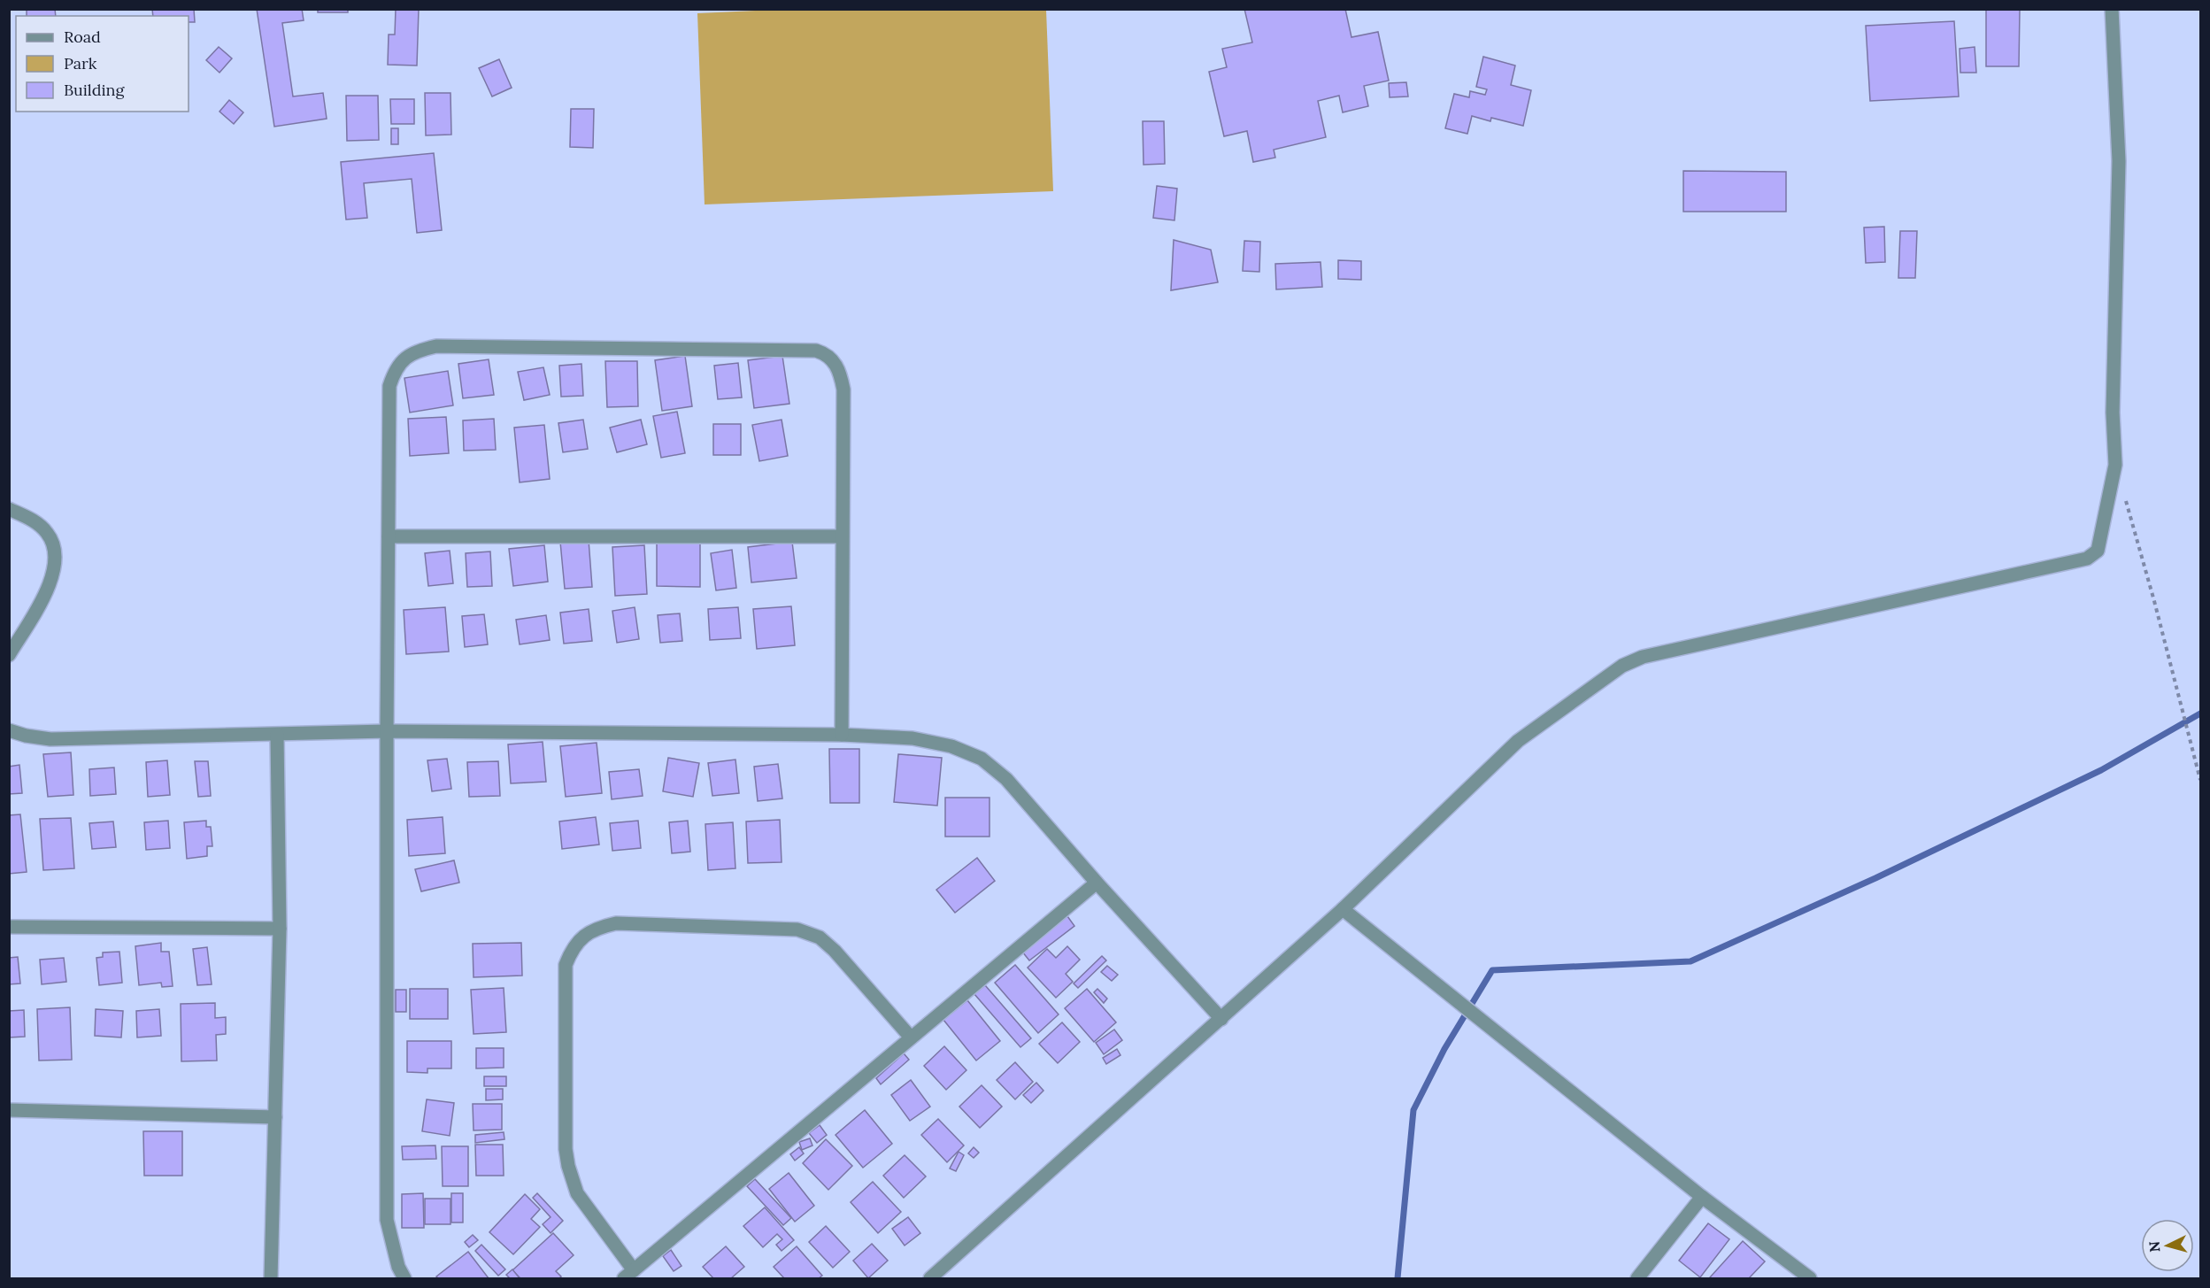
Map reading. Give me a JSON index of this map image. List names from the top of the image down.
{
  "legend": ["Road", "Park", "Building"],
  "north": "left"
}
